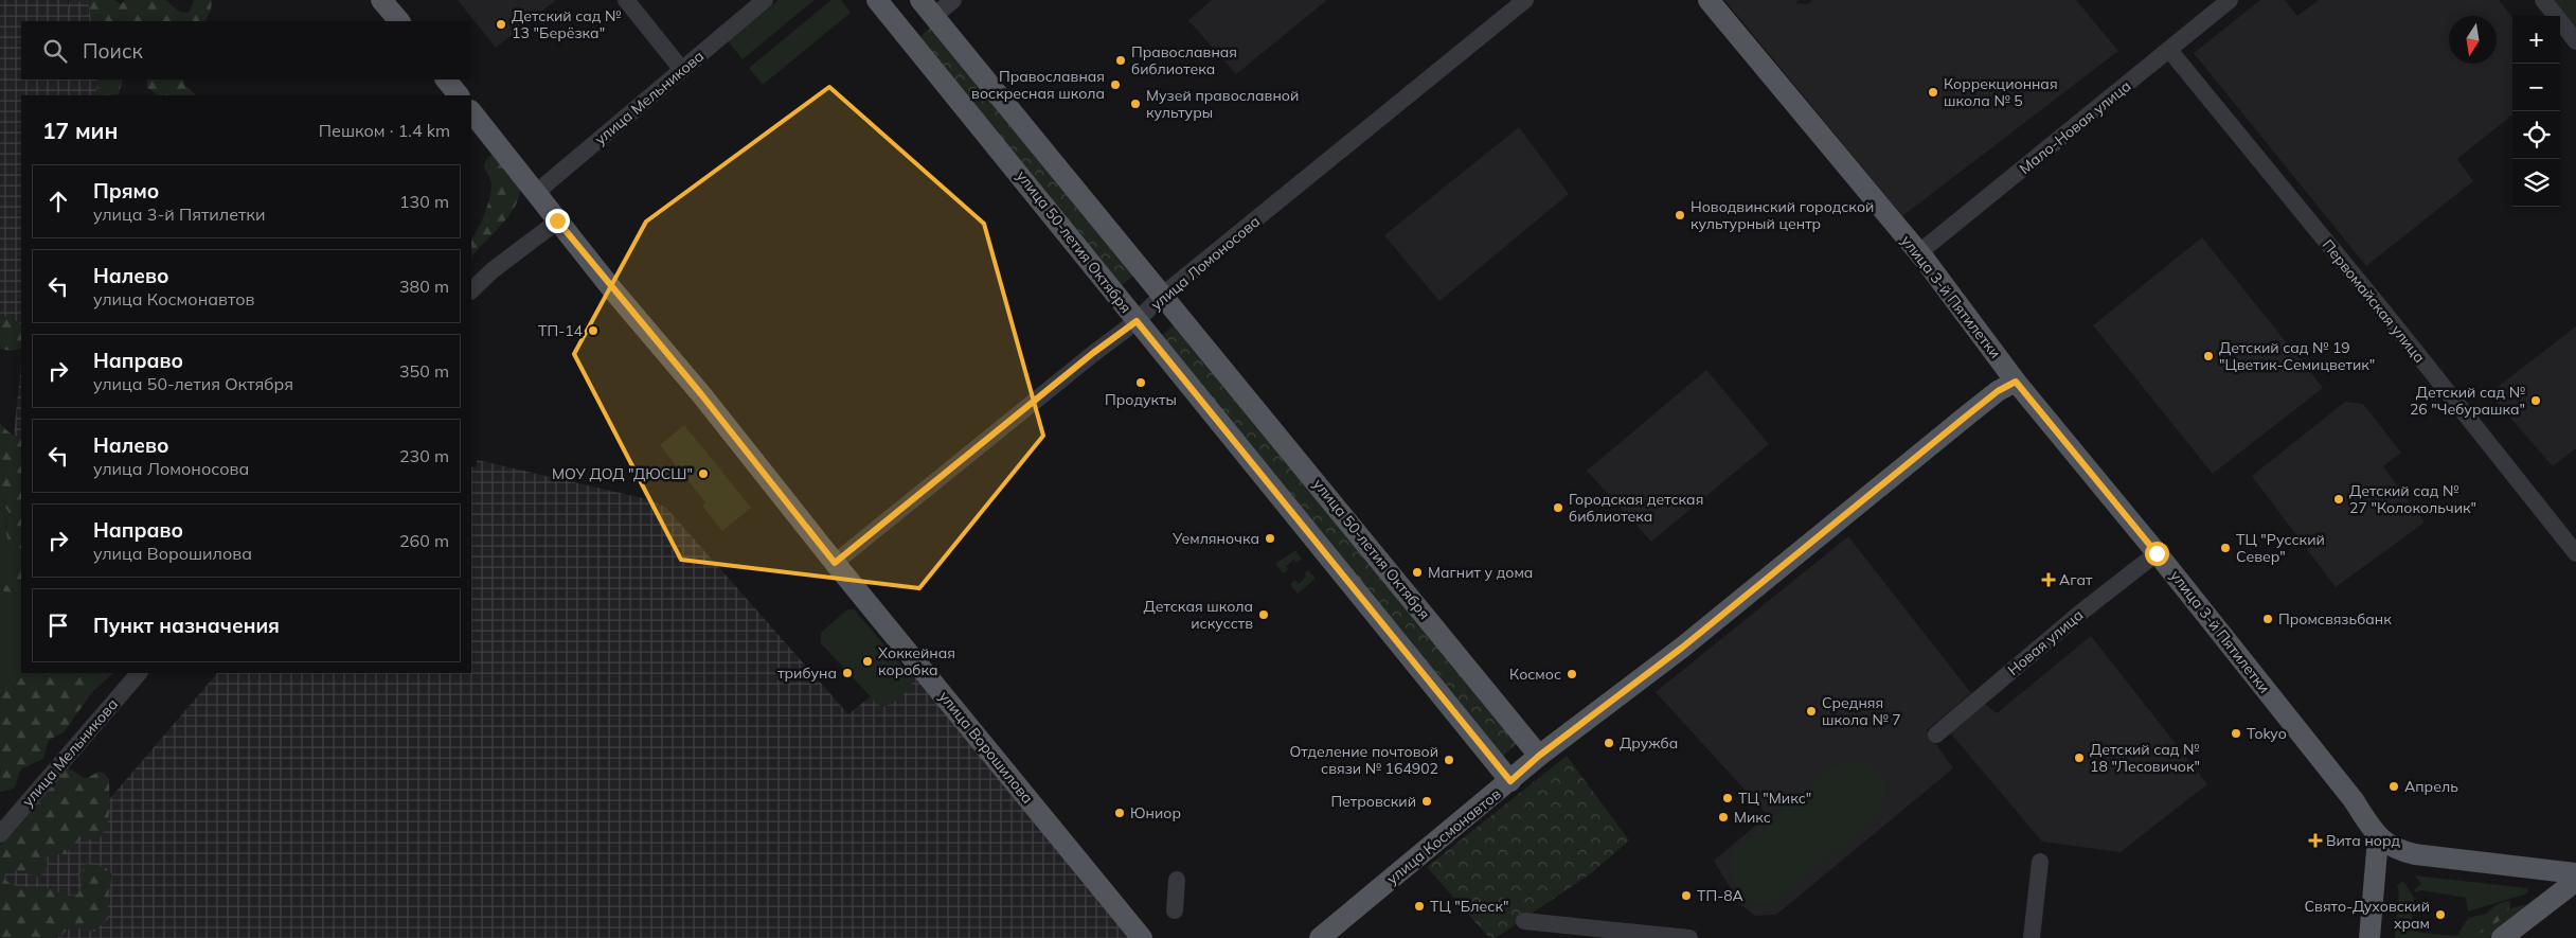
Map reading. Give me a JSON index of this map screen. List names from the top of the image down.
{
  "streets": {
    "main road": [
      "улица 50-летия Октября",
      "улица 3-й Пятилетки",
      "улица Ворошилова",
      "улица Космонавтов"
    ],
    "street": [
      "улица Мельникова",
      "Мало-Новая улица",
      "улица Ломоносова",
      "Первомайская улица",
      "Новая улица"
    ]
  },
  "crossings": [
    ["улица Мельникова", "улица Ворошилова"],
    ["Мало-Новая улица", "улица 3-й Пятилетки"],
    ["Мало-Новая улица", "Первомайская улица"],
    ["улица 50-летия Октября", "улица Ломоносова"],
    ["улица 50-летия Октября", "улица Космонавтов"],
    ["улица Ломоносова", "улица Ворошилова"],
    ["улица 3-й Пятилетки", "Новая улица"],
    ["улица 3-й Пятилетки", "улица Космонавтов"]
  ],
  "places": {
    "other": [
      "Детский сад № 13 \"Берёзка\"",
      "Православная библиотека",
      "Православная воскресная школа",
      "Коррекционная школа № 5",
      "Музей православной культуры",
      "Новодвинский городской культурный центр",
      "ТП-14",
      "Детский сад № 19 \"Цветик-Семицветик\"",
      "Продукты",
      "Детский сад № 26 \"Чебурашка\"",
      "МОУ ДОД \"ДЮСШ\"",
      "Детский сад № 27 \"Колокольчик\"",
      "Городская детская библиотека",
      "Уемляночка",
      "ТЦ \"Русский Север\"",
      "Магнит у дома",
      "Детская школа искусств",
      "Промсвязьбанк",
      "Хоккейная коробка",
      "трибуна",
      "Космос",
      "Средняя школа № 7",
      "Tokyo",
      "Дружба",
      "Детский сад № 18 \"Лесовичок\"",
      "Отделение почтовой связи № 164902",
      "Апрель",
      "ТЦ \"Микс\"",
      "Петровский",
      "Юниор",
      "Микс",
      "ТП-8А",
      "ТЦ \"Блеск\"",
      "Свято-Духовский храм"
    ],
    "health": ["Агат", "Вита норд"]
  },
  "north": "bottom",
  "page": {
    "map_buttons": ["+", "−"],
    "search": "Поиск",
    "heading": ["17 мин", "Пешком · 1.4 km"],
    "list": [
      ["Прямо", "улица 3-й Пятилетки", "130 m"],
      ["Налево", "улица Космонавтов", "380 m"],
      ["Направо", "улица 50-летия Октября", "350 m"],
      ["Налево", "улица Ломоносова", "230 m"],
      ["Направо", "улица Ворошилова", "260 m"],
      "Пункт назначения"
    ]
  }
}
